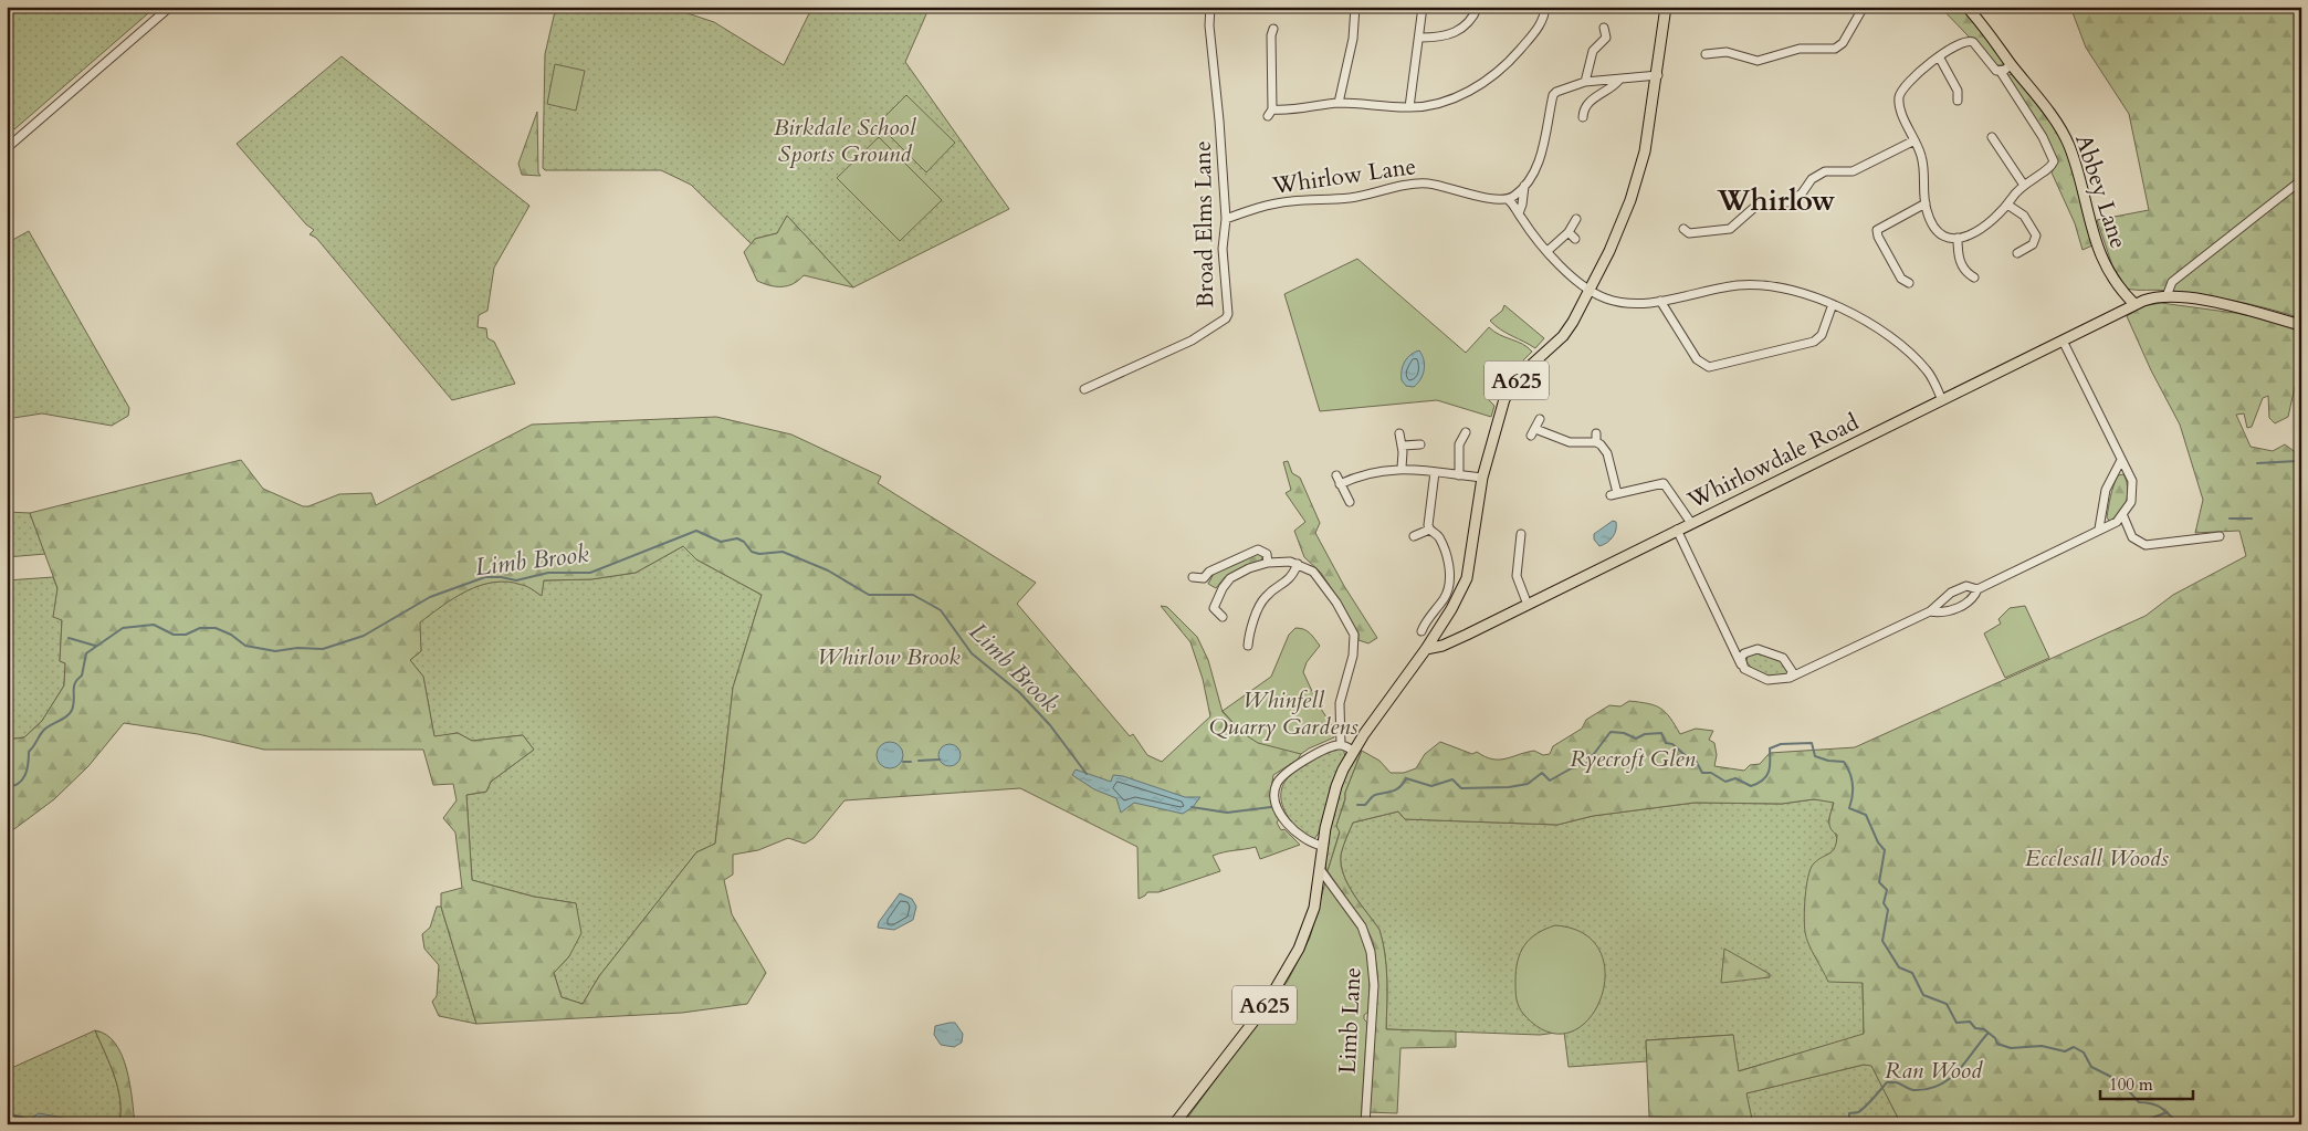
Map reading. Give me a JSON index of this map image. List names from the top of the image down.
{
  "streets": {
    "main road": ["Abbey Lane", "A625", "Whirlowdale Road"],
    "street": ["Whirlow Lane", "Broad Elms Lane", "Limb Lane"]
  },
  "crossings": [
    ["Whirlow Lane", "Broad Elms Lane"],
    ["Abbey Lane", "Whirlowdale Road"],
    ["A625", "Whirlowdale Road"],
    ["A625", "Limb Lane"]
  ],
  "districts": ["Whirlow"],
  "water": ["Limb Brook"],
  "parks": [
    "Birkdale School Sports Ground",
    "Whirlow Brook",
    "Whinfell Quarry Gardens",
    "Ryecroft Glen",
    "Ecclesall Woods",
    "Ran Wood"
  ],
  "scale_bar": "100 m"
}
